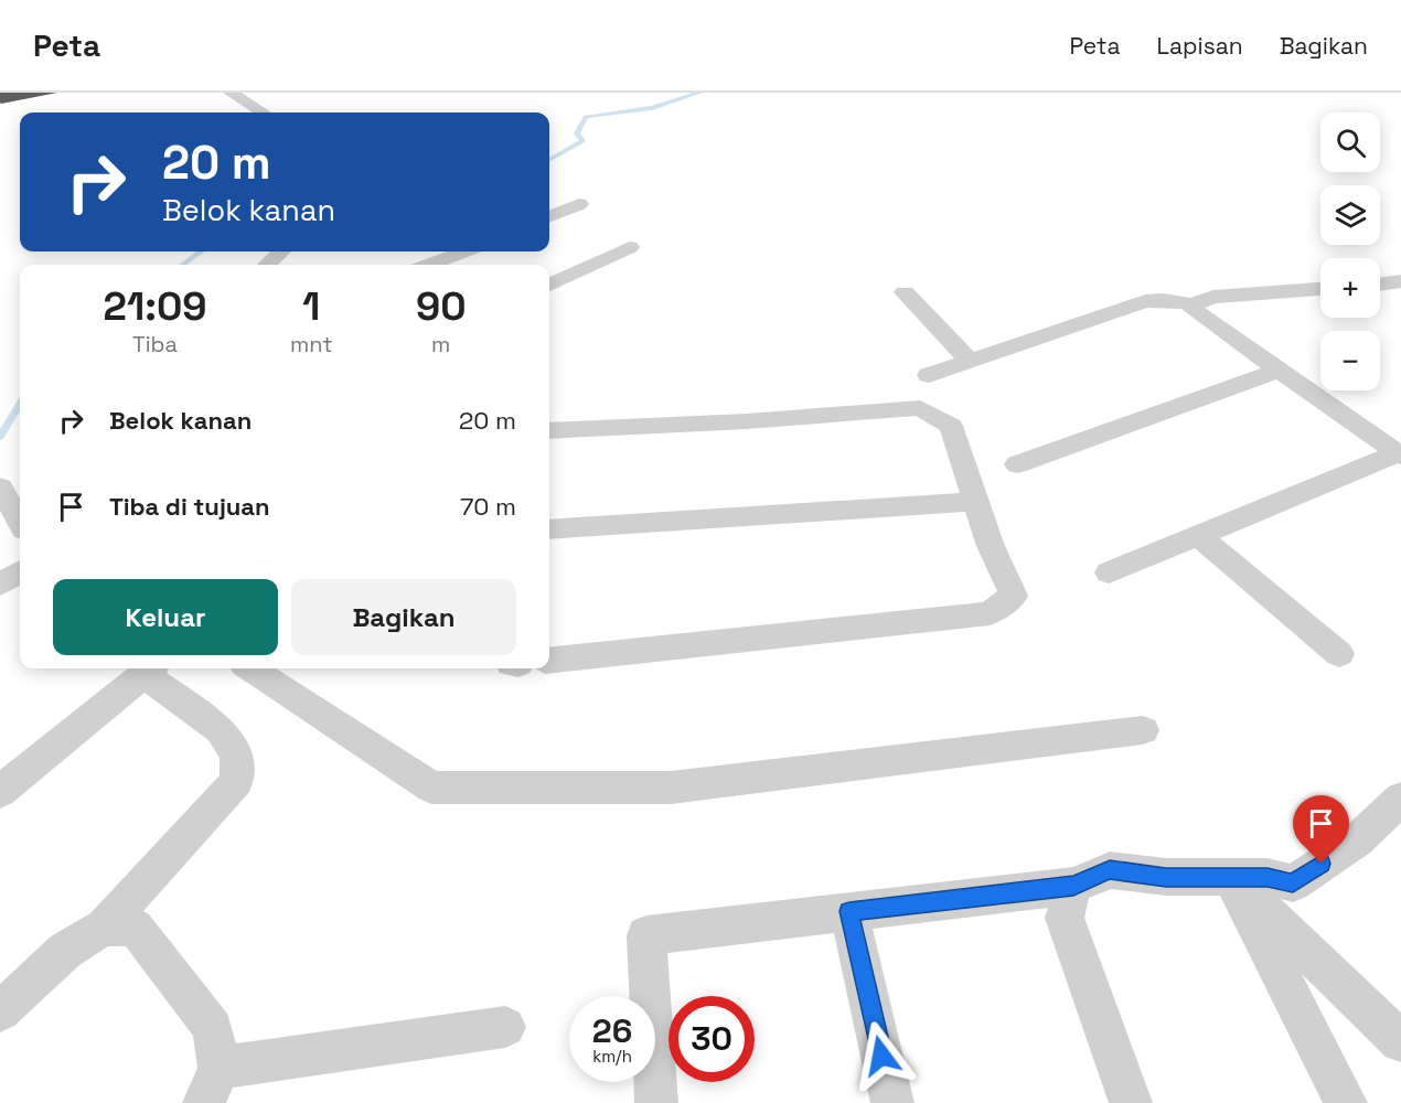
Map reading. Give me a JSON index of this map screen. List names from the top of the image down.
{
  "page": {
    "header": "Peta",
    "nav": ["Peta", "Lapisan", "Bagikan"],
    "map_buttons": ["+", "−"],
    "turn": ["20 m", "Belok kanan"],
    "eta": [
      "21:09",
      "Tiba",
      "1",
      "mnt",
      "90",
      "m"
    ],
    "list": [
      {
        "name": "Belok kanan",
        "value": "20 m"
      },
      {
        "name": "Tiba di tujuan",
        "value": "70 m"
      }
    ],
    "buttons": ["Keluar", "Bagikan"],
    "speed": "26 km/h",
    "limit": "30"
  }
}
